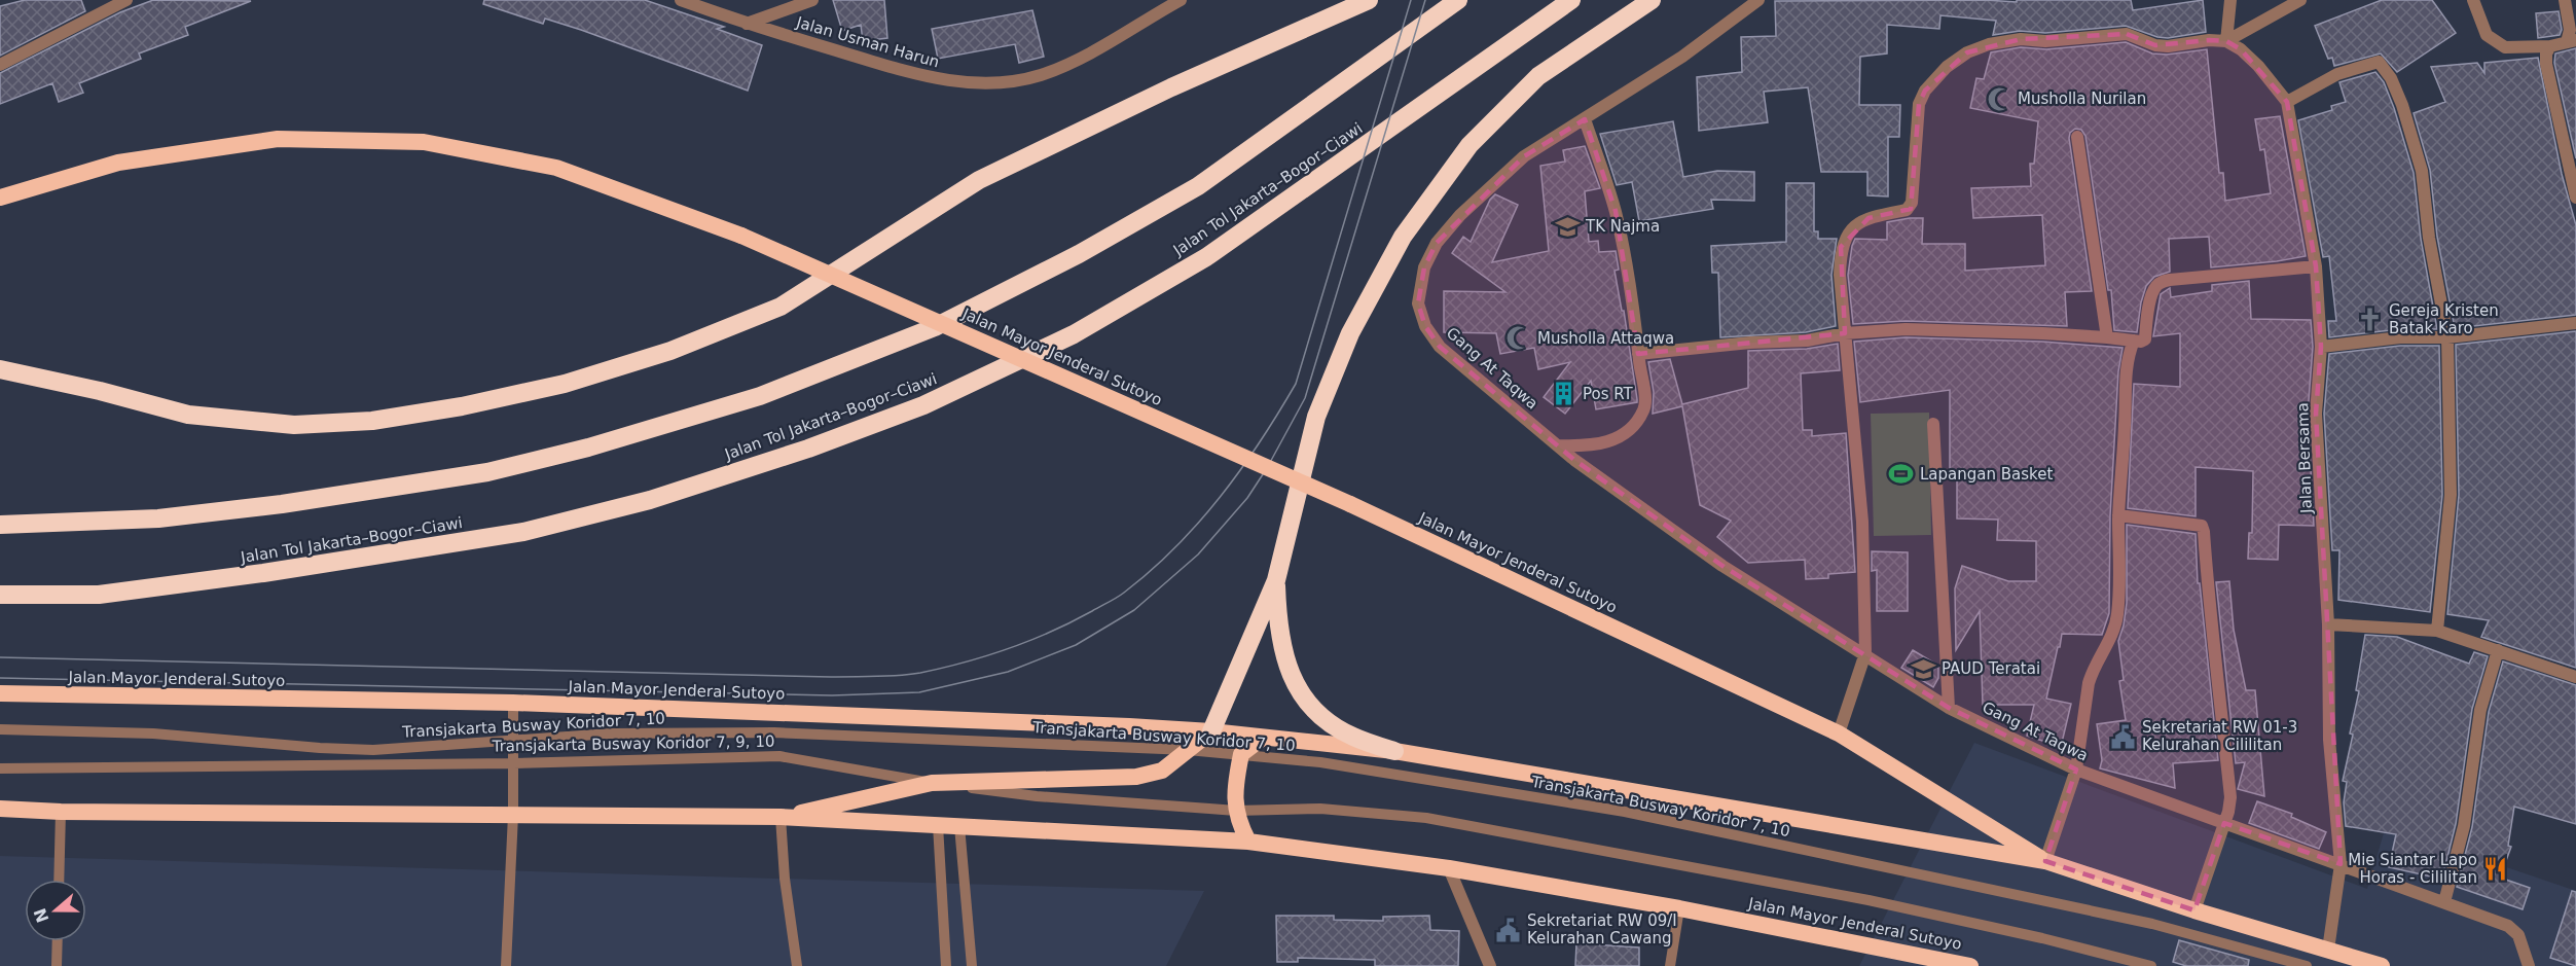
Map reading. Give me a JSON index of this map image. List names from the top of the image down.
{
  "streets": {
    "highway": ["Jalan Tol Jakarta–Bogor–Ciawi", "Jalan Mayor Jenderal Sutoyo"],
    "street": ["Jalan Usman Harun", "Gang At Taqwa", "Jalan Bersama"],
    "lane": ["Transjakarta Busway Koridor 7, 10", "Transjakarta Busway Koridor 7, 9, 10"]
  },
  "crossings": [
    ["Jalan Mayor Jenderal Sutoyo", "Jalan Bersama"],
    ["Gang At Taqwa", "Jalan Bersama"]
  ],
  "places": {
    "mosque": ["Musholla Nurilan", "Musholla Attaqwa"],
    "school or university": ["TK Najma", "PAUD Teratai"],
    "church": ["Gereja Kristen Batak Karo"],
    "building": ["Pos RT"],
    "sports": ["Lapangan Basket"],
    "public building": ["Sekretariat RW 01-3 Kelurahan Cililitan", "Sekretariat RW 09/I Kelurahan Cawang"],
    "restaurant": ["Mie Siantar Lapo Horas - Cililitan"]
  },
  "north": "left"
}
